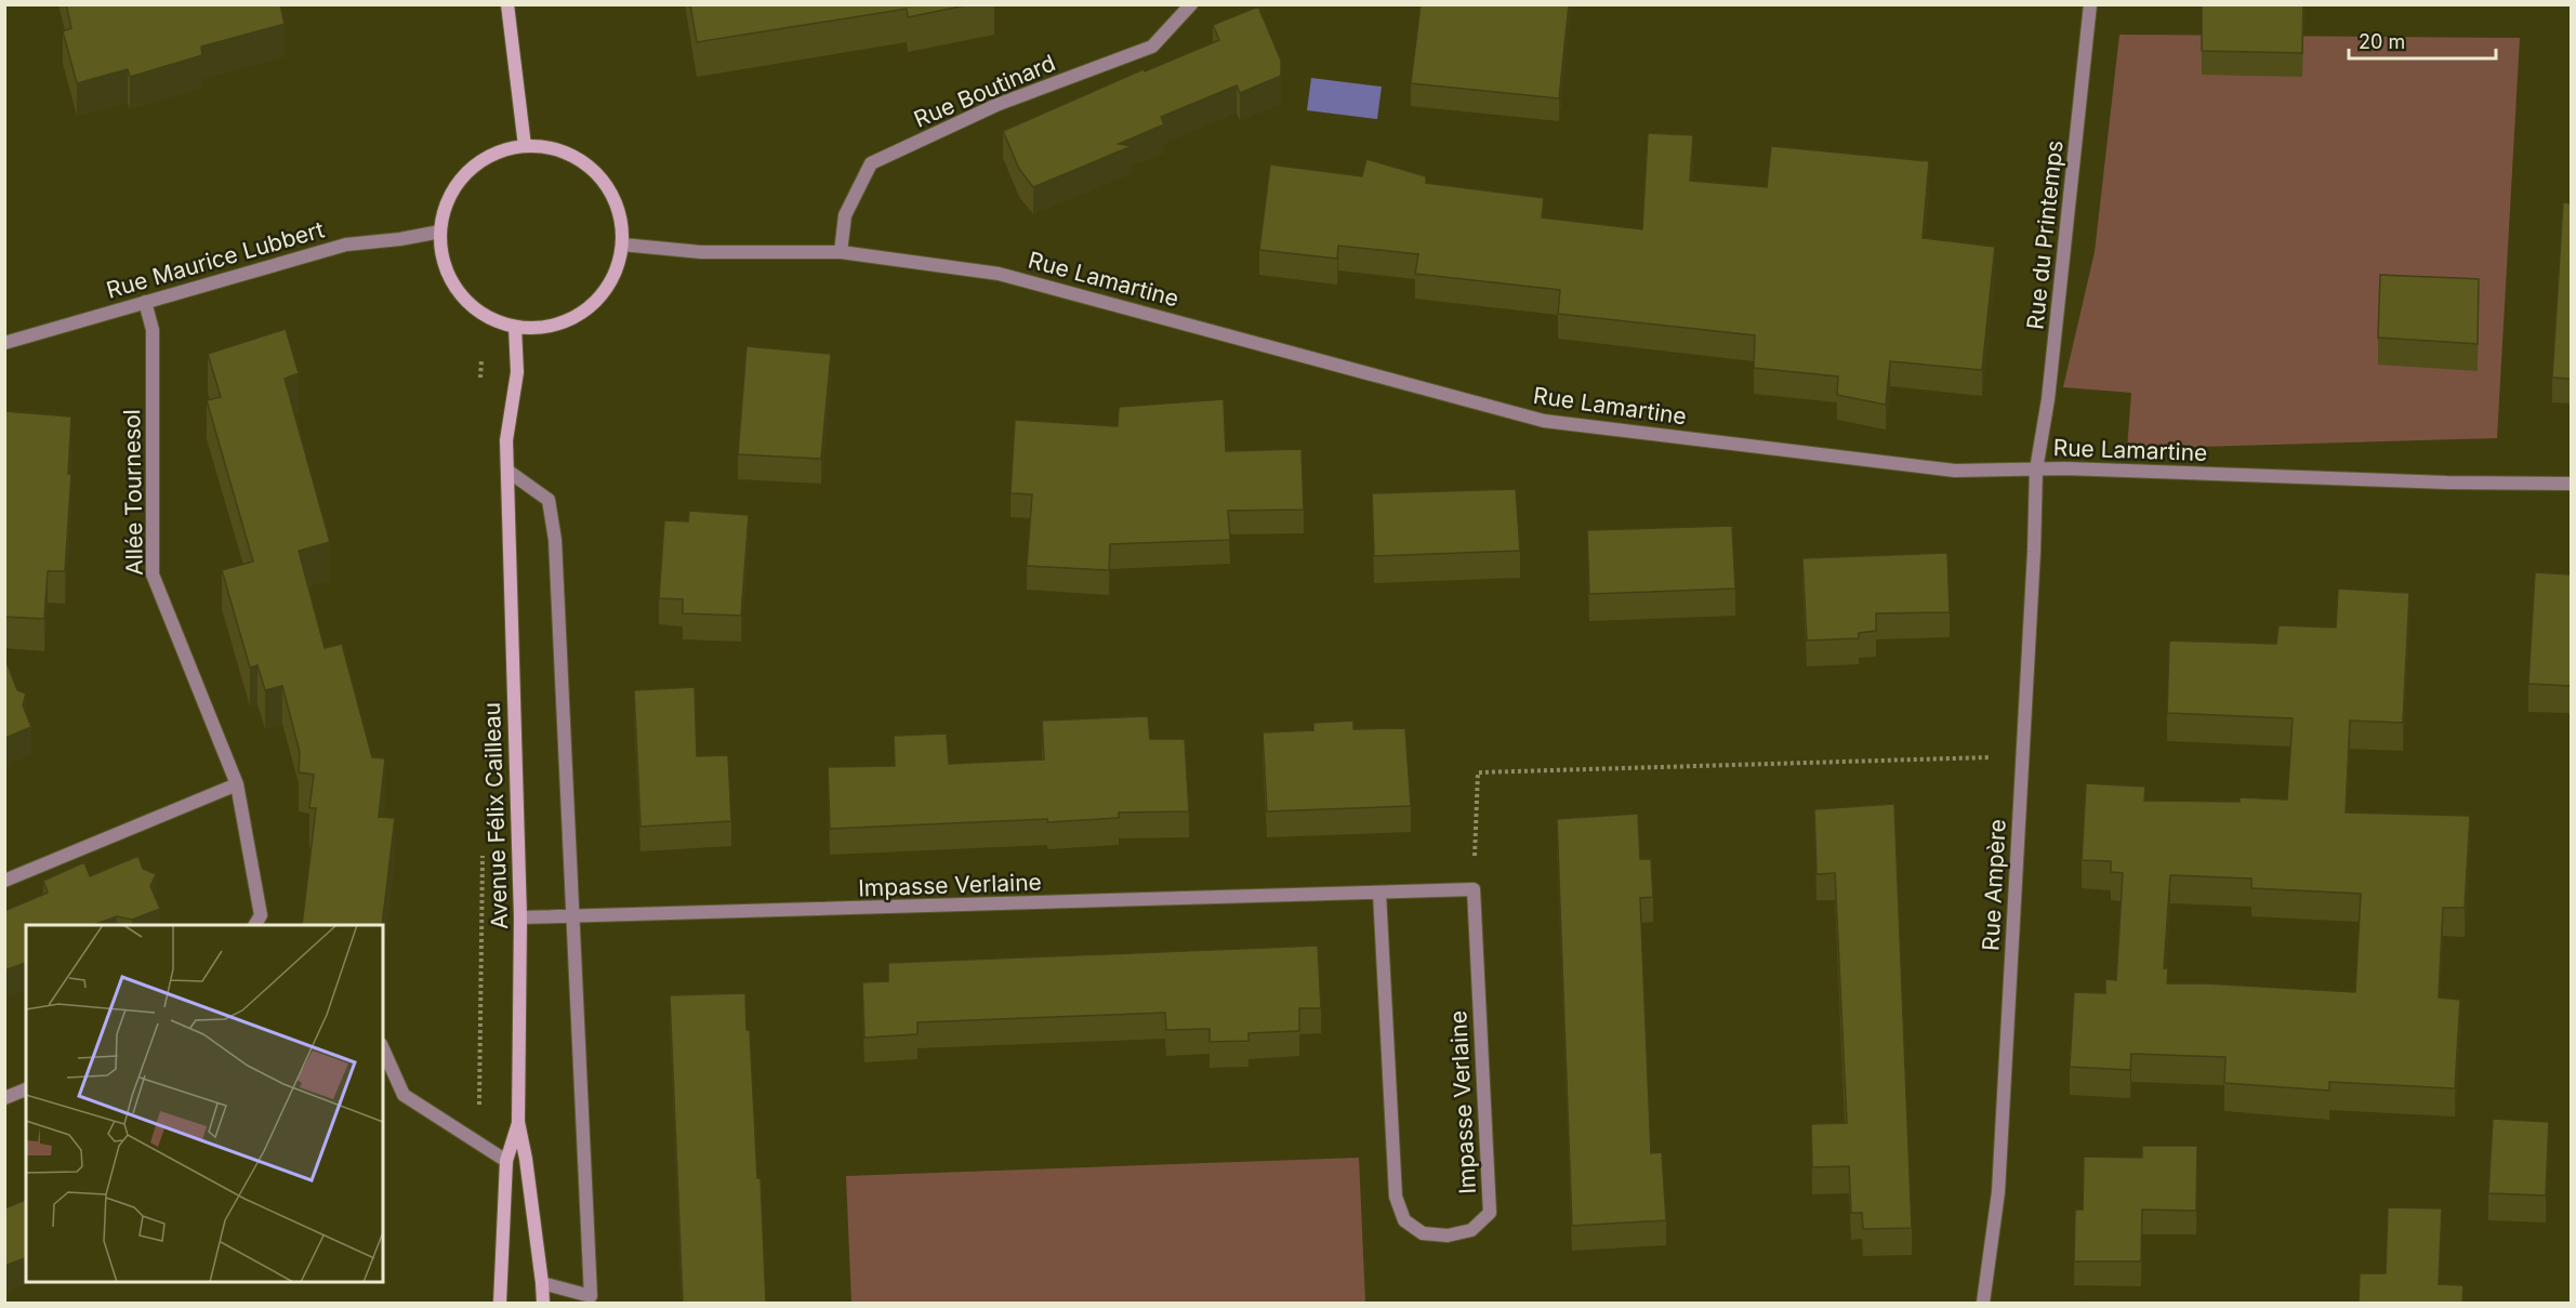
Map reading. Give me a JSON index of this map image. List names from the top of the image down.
{
  "streets": {
    "street": [
      "Rue Boutinard",
      "Rue du Printemps",
      "Rue Maurice Lubbert",
      "Rue Lamartine",
      "Allée Tournesol",
      "Avenue Félix Cailleau",
      "Impasse Verlaine",
      "Rue Ampère"
    ]
  },
  "crossings": [
    ["Rue Boutinard", "Rue Lamartine"],
    ["Rue du Printemps", "Rue Lamartine"],
    ["Rue du Printemps", "Rue Ampère"],
    ["Rue Maurice Lubbert", "Rue Lamartine"],
    ["Rue Maurice Lubbert", "Allée Tournesol"],
    ["Rue Maurice Lubbert", "Avenue Félix Cailleau"],
    ["Rue Lamartine", "Avenue Félix Cailleau"],
    ["Rue Lamartine", "Rue Ampère"],
    ["Avenue Félix Cailleau", "Impasse Verlaine"]
  ],
  "scale_bar": "20 m"
}
